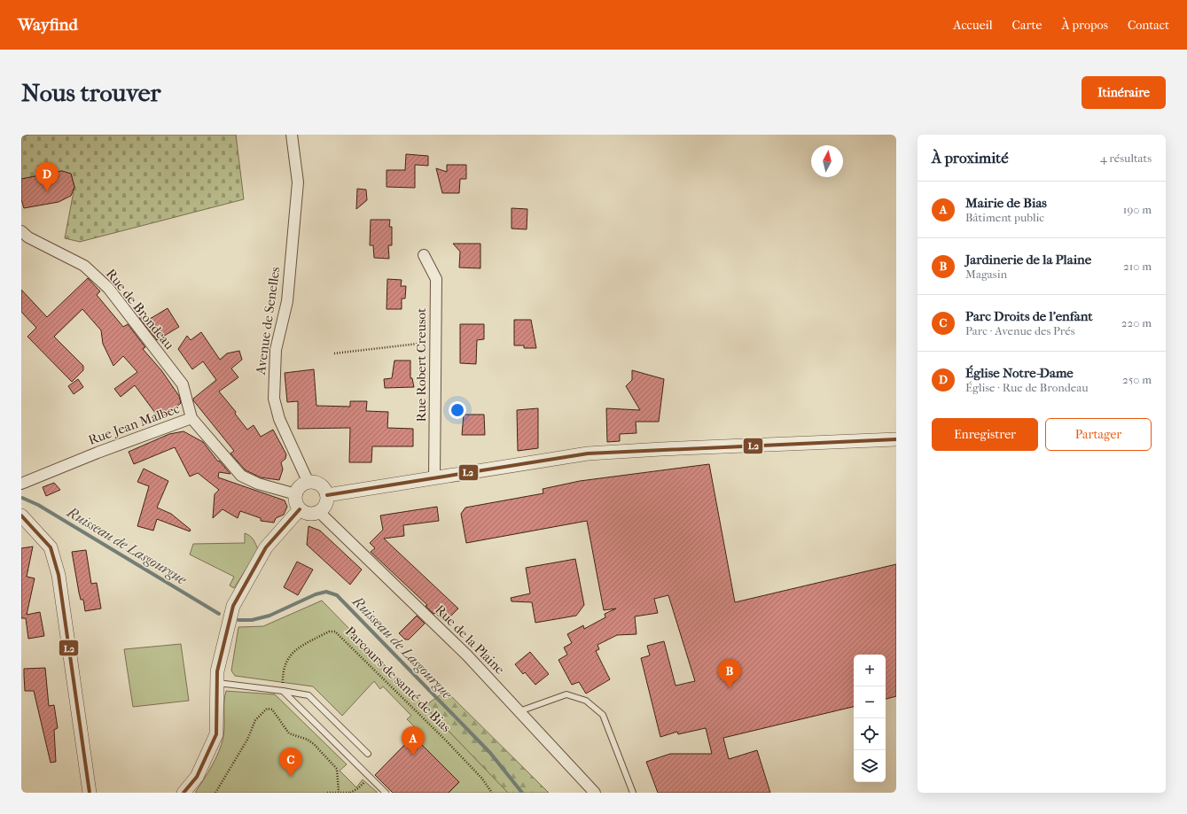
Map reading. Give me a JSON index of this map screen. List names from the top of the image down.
{
  "streets": {
    "street": [
      "Rue de Brondeau",
      "Avenue de Senelles",
      "Rue Robert Creusot",
      "Rue Jean Malbec",
      "Rue de la Plaine"
    ],
    "path": ["Parcours de santé de Bias"]
  },
  "crossings": [
    ["Rue de Brondeau", "Rue Jean Malbec"],
    ["Avenue de Senelles", "Rue Jean Malbec"],
    ["Avenue de Senelles", "Rue de la Plaine"],
    ["Rue Jean Malbec", "Rue de la Plaine"]
  ],
  "water": ["Ruisseau de Lasgourgue"],
  "lines": ["transit line L2"],
  "north": "top",
  "page": {
    "header": "Wayfind",
    "nav": [
      "Accueil",
      "Carte",
      "À propos",
      "Contact"
    ],
    "buttons": [
      "Itinéraire",
      ["Enregistrer", "Partager"]
    ],
    "title": "Nous trouver",
    "heading": ["À proximité", "4 résultats"],
    "pins": [
      "D",
      "B",
      "A",
      "C"
    ],
    "list": [
      {
        "mark": "A",
        "name": "Mairie de Bias",
        "note": "Bâtiment public",
        "value": "190 m"
      },
      {
        "mark": "B",
        "name": "Jardinerie de la Plaine",
        "note": "Magasin",
        "value": "210 m"
      },
      {
        "mark": "C",
        "name": "Parc Droits de l'enfant",
        "note": "Parc · Avenue des Prés",
        "value": "220 m"
      },
      {
        "mark": "D",
        "name": "Église Notre-Dame",
        "note": "Église · Rue de Brondeau",
        "value": "250 m"
      }
    ],
    "map_buttons": ["+", "−"]
  }
}
